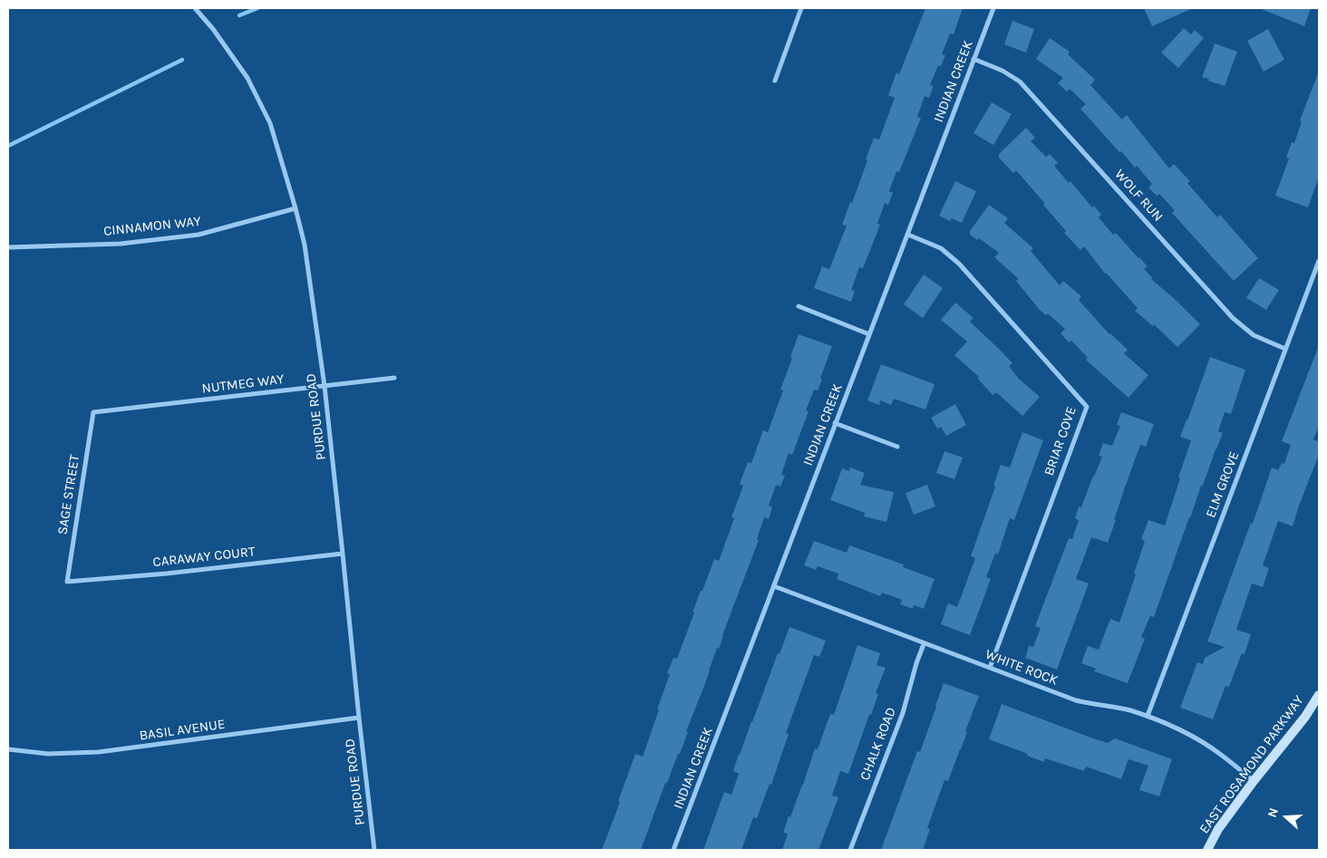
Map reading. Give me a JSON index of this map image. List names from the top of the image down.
{
  "streets": {
    "street": [
      "INDIAN CREEK",
      "WOLF RUN",
      "CINNAMON WAY",
      "NUTMEG WAY",
      "PURDUE ROAD",
      "BRIAR COVE",
      "ELM GROVE",
      "SAGE STREET",
      "CARAWAY COURT",
      "WHITE ROCK",
      "BASIL AVENUE",
      "CHALK ROAD",
      "EAST ROSAMOND PARKWAY"
    ]
  },
  "crossings": [
    ["INDIAN CREEK", "WOLF RUN"],
    ["INDIAN CREEK", "BRIAR COVE"],
    ["INDIAN CREEK", "WHITE ROCK"],
    ["WOLF RUN", "ELM GROVE"],
    ["CINNAMON WAY", "PURDUE ROAD"],
    ["NUTMEG WAY", "PURDUE ROAD"],
    ["NUTMEG WAY", "SAGE STREET"],
    ["PURDUE ROAD", "CARAWAY COURT"],
    ["PURDUE ROAD", "BASIL AVENUE"],
    ["BRIAR COVE", "WHITE ROCK"],
    ["ELM GROVE", "WHITE ROCK"],
    ["SAGE STREET", "CARAWAY COURT"],
    ["WHITE ROCK", "CHALK ROAD"],
    ["WHITE ROCK", "EAST ROSAMOND PARKWAY"]
  ],
  "north": "left"
}
